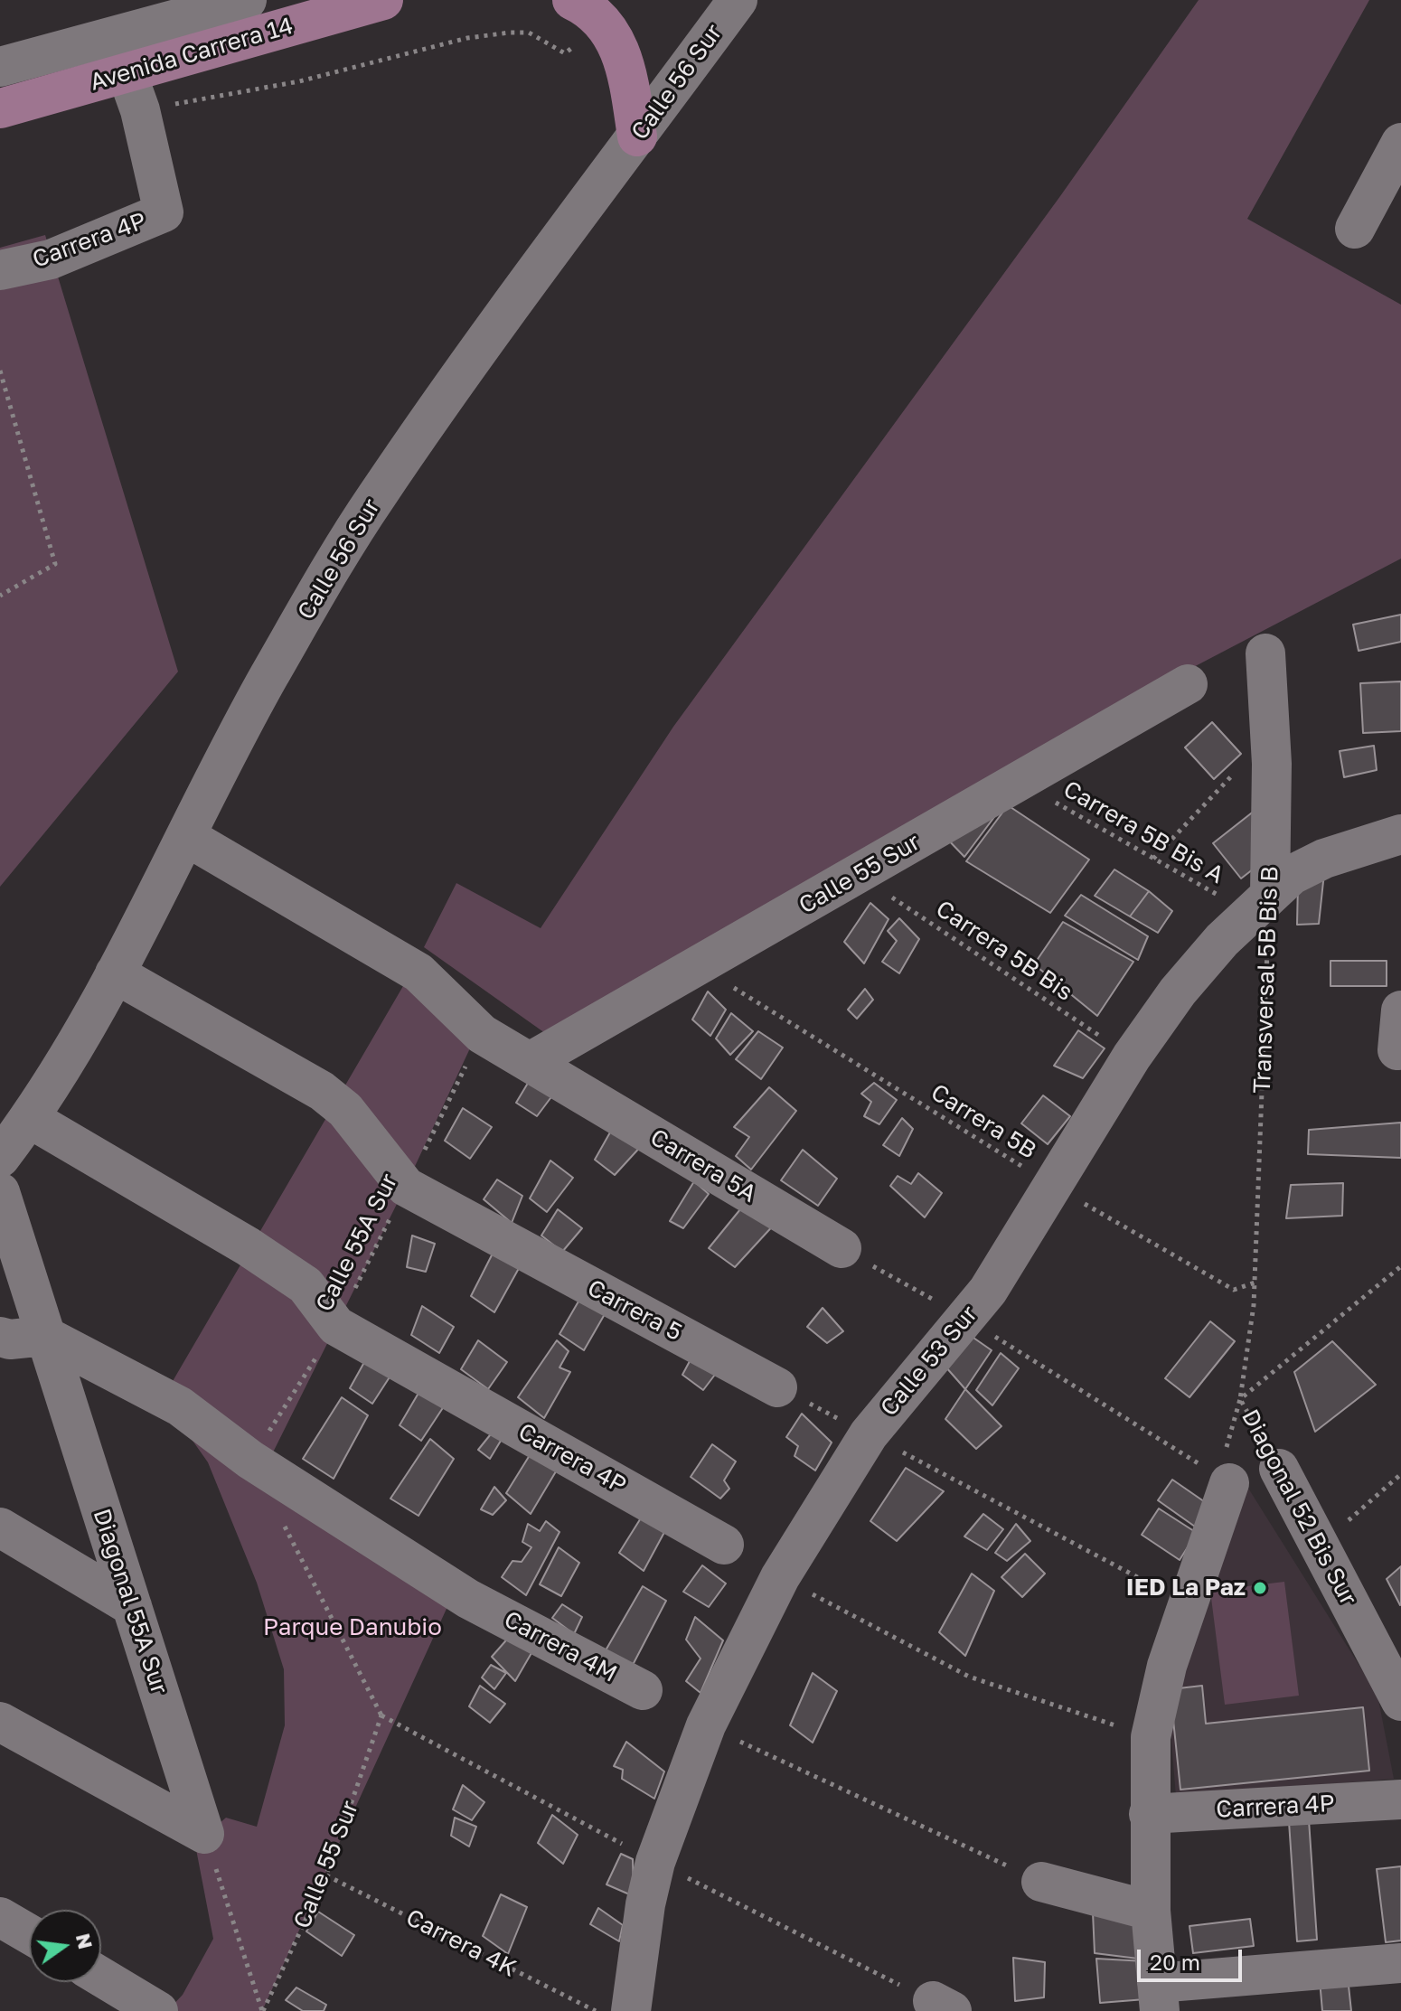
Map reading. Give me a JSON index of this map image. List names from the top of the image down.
{
  "streets": {
    "main road": ["Avenida Carrera 14"],
    "street": [
      "Calle 56 Sur",
      "Carrera 4P",
      "Calle 55 Sur",
      "Transversal 5B Bis B",
      "Carrera 5A",
      "Carrera 5",
      "Calle 53 Sur",
      "Diagonal 52 Bis Sur",
      "Diagonal 55A Sur",
      "Carrera 4M"
    ],
    "path": [
      "Carrera 5B Bis A",
      "Carrera 5B Bis",
      "Carrera 5B",
      "Calle 55A Sur",
      "Carrera 4K"
    ]
  },
  "crossings": [
    ["Avenida Carrera 14", "Carrera 4P"],
    ["Calle 56 Sur", "Carrera 4P"],
    ["Calle 56 Sur", "Carrera 5A"],
    ["Calle 56 Sur", "Carrera 5"],
    ["Carrera 4P", "Calle 55A Sur"],
    ["Carrera 5B Bis A", "Calle 55 Sur"],
    ["Carrera 5B Bis A", "Transversal 5B Bis B"],
    ["Carrera 5B Bis A", "Calle 53 Sur"],
    ["Calle 55 Sur", "Carrera 5B Bis"],
    ["Calle 55 Sur", "Carrera 5B"],
    ["Calle 55 Sur", "Carrera 5A"],
    ["Calle 55 Sur", "Carrera 4K"],
    ["Carrera 5B Bis", "Calle 53 Sur"],
    ["Transversal 5B Bis B", "Carrera 5B"],
    ["Transversal 5B Bis B", "Calle 53 Sur"],
    ["Transversal 5B Bis B", "Diagonal 52 Bis Sur"],
    ["Carrera 5B", "Calle 53 Sur"],
    ["Carrera 5A", "Calle 55A Sur"],
    ["Calle 55A Sur", "Carrera 5"],
    ["Calle 55A Sur", "Carrera 4M"],
    ["Diagonal 55A Sur", "Carrera 4M"]
  ],
  "parks": ["Parque Danubio"],
  "places": ["IED La Paz"],
  "scale_bar": "20 m",
  "north": "right"
}
